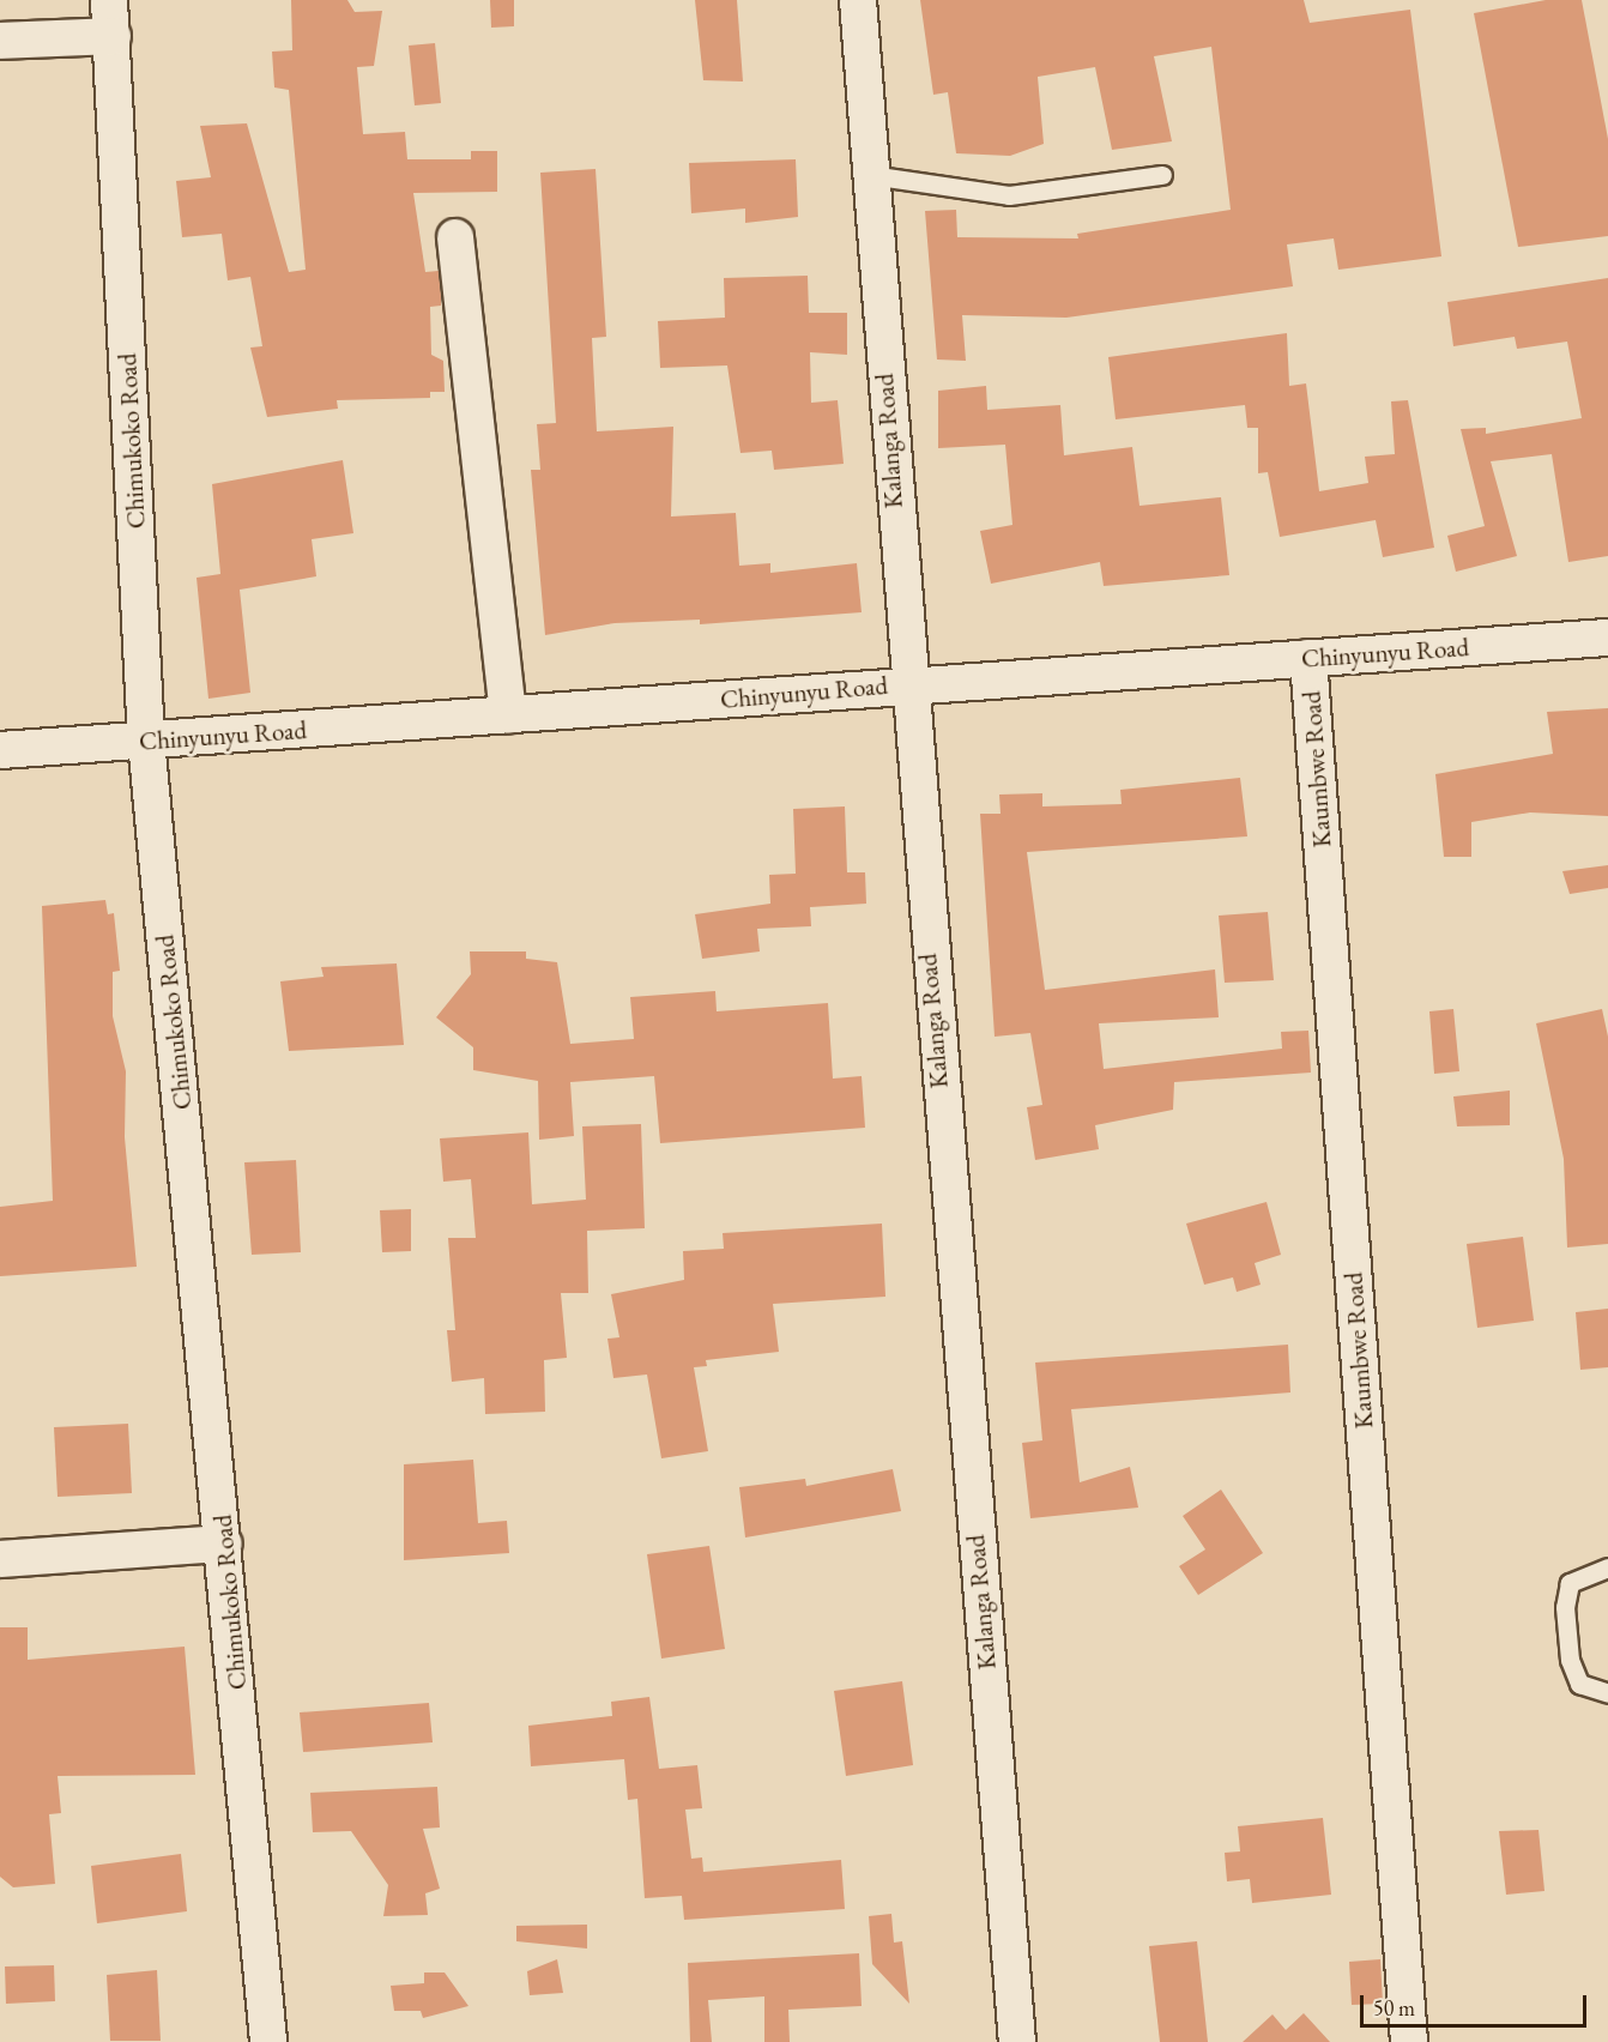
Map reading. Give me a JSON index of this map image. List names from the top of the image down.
{
  "streets": {
    "street": [
      "Chimukoko Road",
      "Kalanga Road",
      "Chinyunyu Road",
      "Kaumbwe Road"
    ]
  },
  "crossings": [
    ["Chimukoko Road", "Chinyunyu Road"],
    ["Kalanga Road", "Chinyunyu Road"],
    ["Chinyunyu Road", "Kaumbwe Road"]
  ],
  "scale_bar": "50 m"
}
